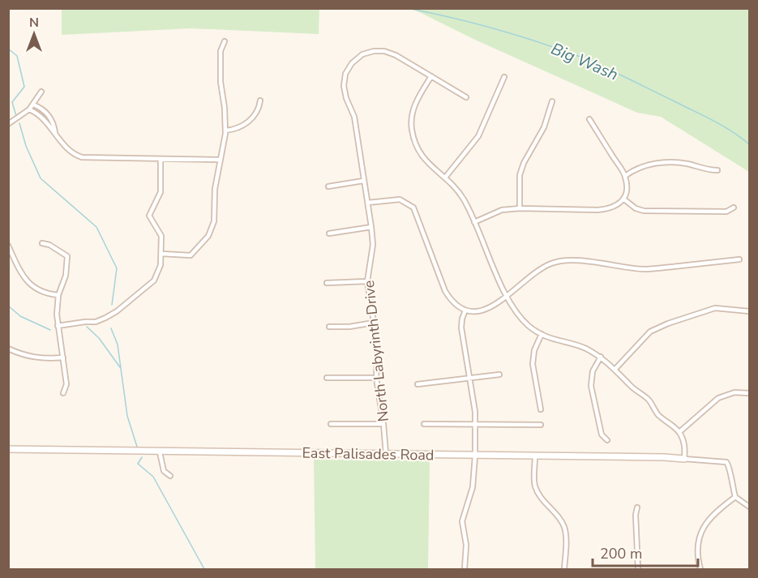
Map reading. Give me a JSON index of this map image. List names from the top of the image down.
{
  "streets": {
    "street": ["North Labyrinth Drive", "East Palisades Road"]
  },
  "crossings": [
    ["North Labyrinth Drive", "East Palisades Road"]
  ],
  "water": ["Big Wash"],
  "scale_bar": "200 m",
  "north": "top"
}
